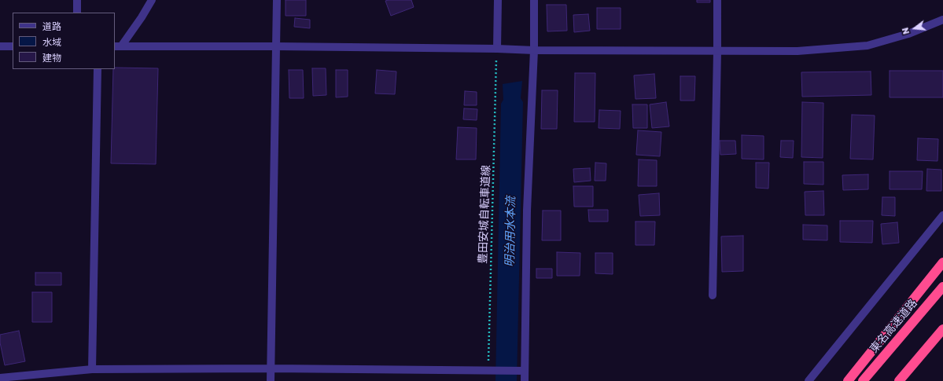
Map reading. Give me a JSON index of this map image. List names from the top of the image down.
{
  "streets": {
    "highway": ["東名高速道路"],
    "path": ["豊田安城自転車道線"]
  },
  "water": ["明治用水本流"],
  "legend": ["道路", "水域", "建物"],
  "north": "left"
}
